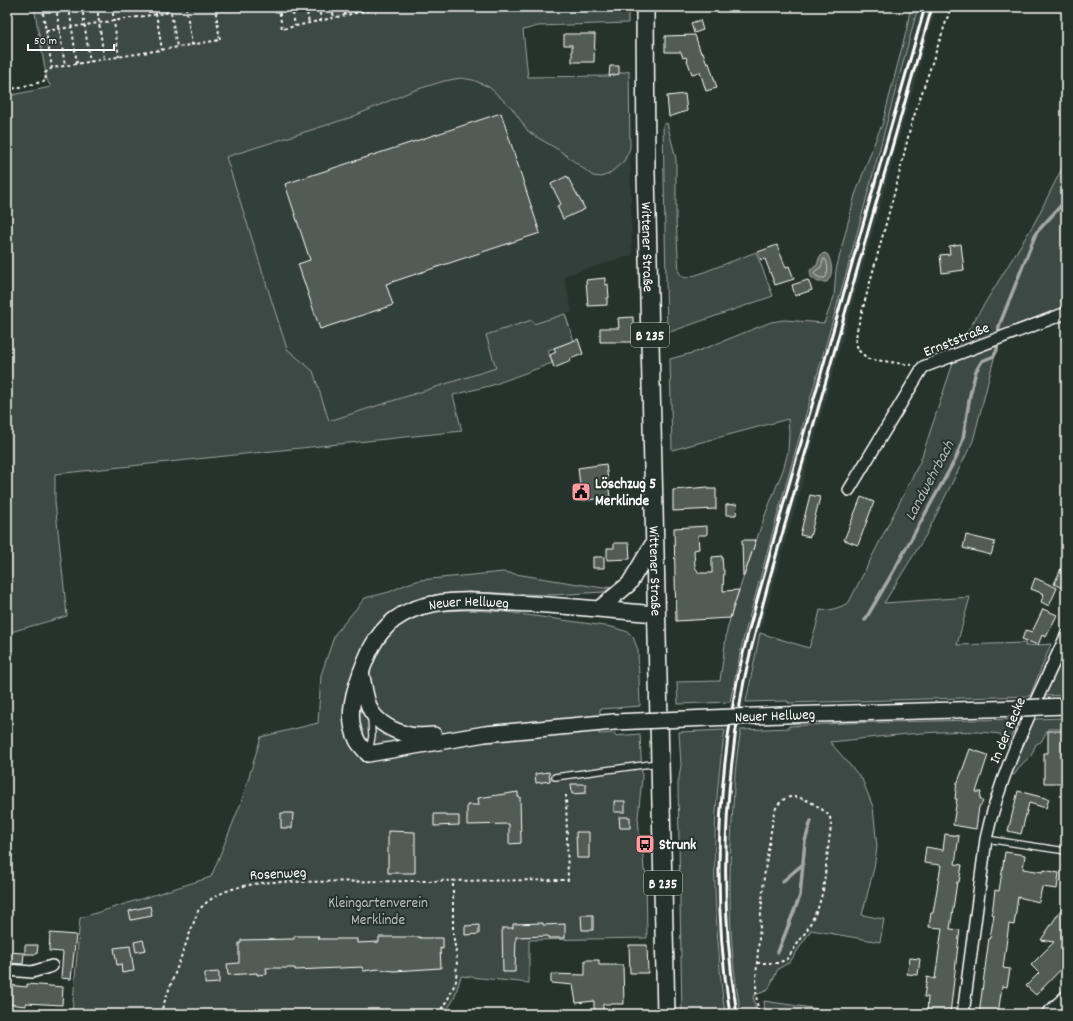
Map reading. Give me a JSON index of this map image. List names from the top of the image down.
{
  "streets": {
    "main road": ["Wittener Straße", "B 235", "Neuer Hellweg"],
    "street": ["Ernststraße", "In der Recke"],
    "path": ["Rosenweg"]
  },
  "crossings": [
    ["Wittener Straße", "B 235"],
    ["Wittener Straße", "Neuer Hellweg"],
    ["B 235", "Neuer Hellweg"]
  ],
  "water": ["Landwehrbach"],
  "parks": ["Kleingartenverein Merklinde"],
  "places": {
    "public building": ["Löschzug 5 Merklinde"],
    "bus stop": ["Strunk"]
  },
  "scale_bar": "50 m"
}
